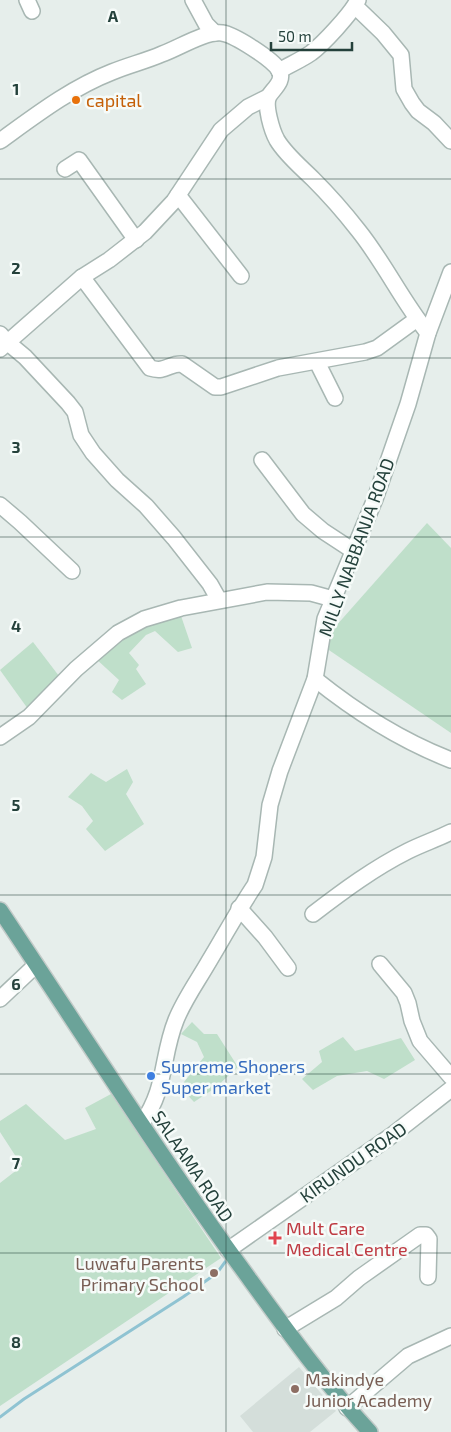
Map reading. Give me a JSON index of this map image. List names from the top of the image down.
{
  "streets": {
    "main road": ["SALAAMA ROAD"],
    "street": ["MILLY NABBANJA ROAD", "KIRUNDU ROAD"]
  },
  "crossings": [
    ["MILLY NABBANJA ROAD", "SALAAMA ROAD"],
    ["KIRUNDU ROAD", "SALAAMA ROAD"]
  ],
  "places": {
    "other": [
      "capital",
      "Supreme Shopers Super market",
      "Luwafu Parents Primary School",
      "Makindye Junior Academy"
    ],
    "health": ["Mult Care Medical Centre"]
  },
  "scale_bar": "50 m",
  "grid": {
    "columns": ["A"],
    "rows": [
      "1",
      "2",
      "3",
      "4",
      "5",
      "6",
      "7",
      "8"
    ]
  }
}
